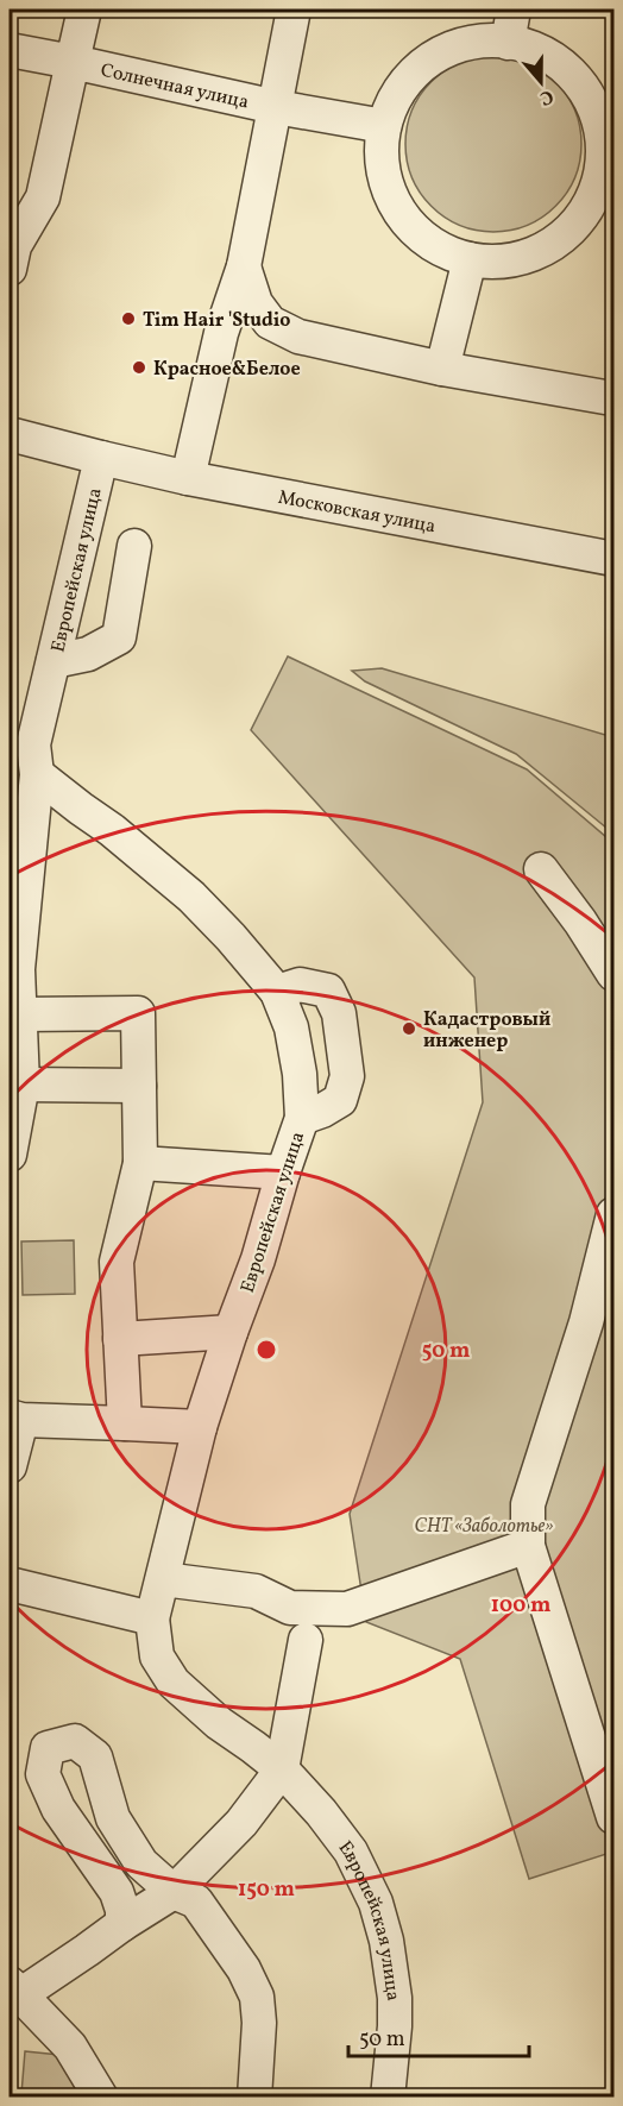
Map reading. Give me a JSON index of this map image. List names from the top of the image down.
{
  "streets": {
    "street": ["Солнечная улица", "Московская улица", "Европейская улица"]
  },
  "crossings": [
    ["Солнечная улица", "Московская улица"],
    ["Московская улица", "Европейская улица"]
  ],
  "parks": ["СНТ «Заболотье»"],
  "places": ["Tim Hair 'Studio", "Красное&Белое", "Кадастровый инженер"],
  "scale_bar": "50 m",
  "north": "bottom",
  "rings": ["50 m", "100 m", "150 m"]
}
